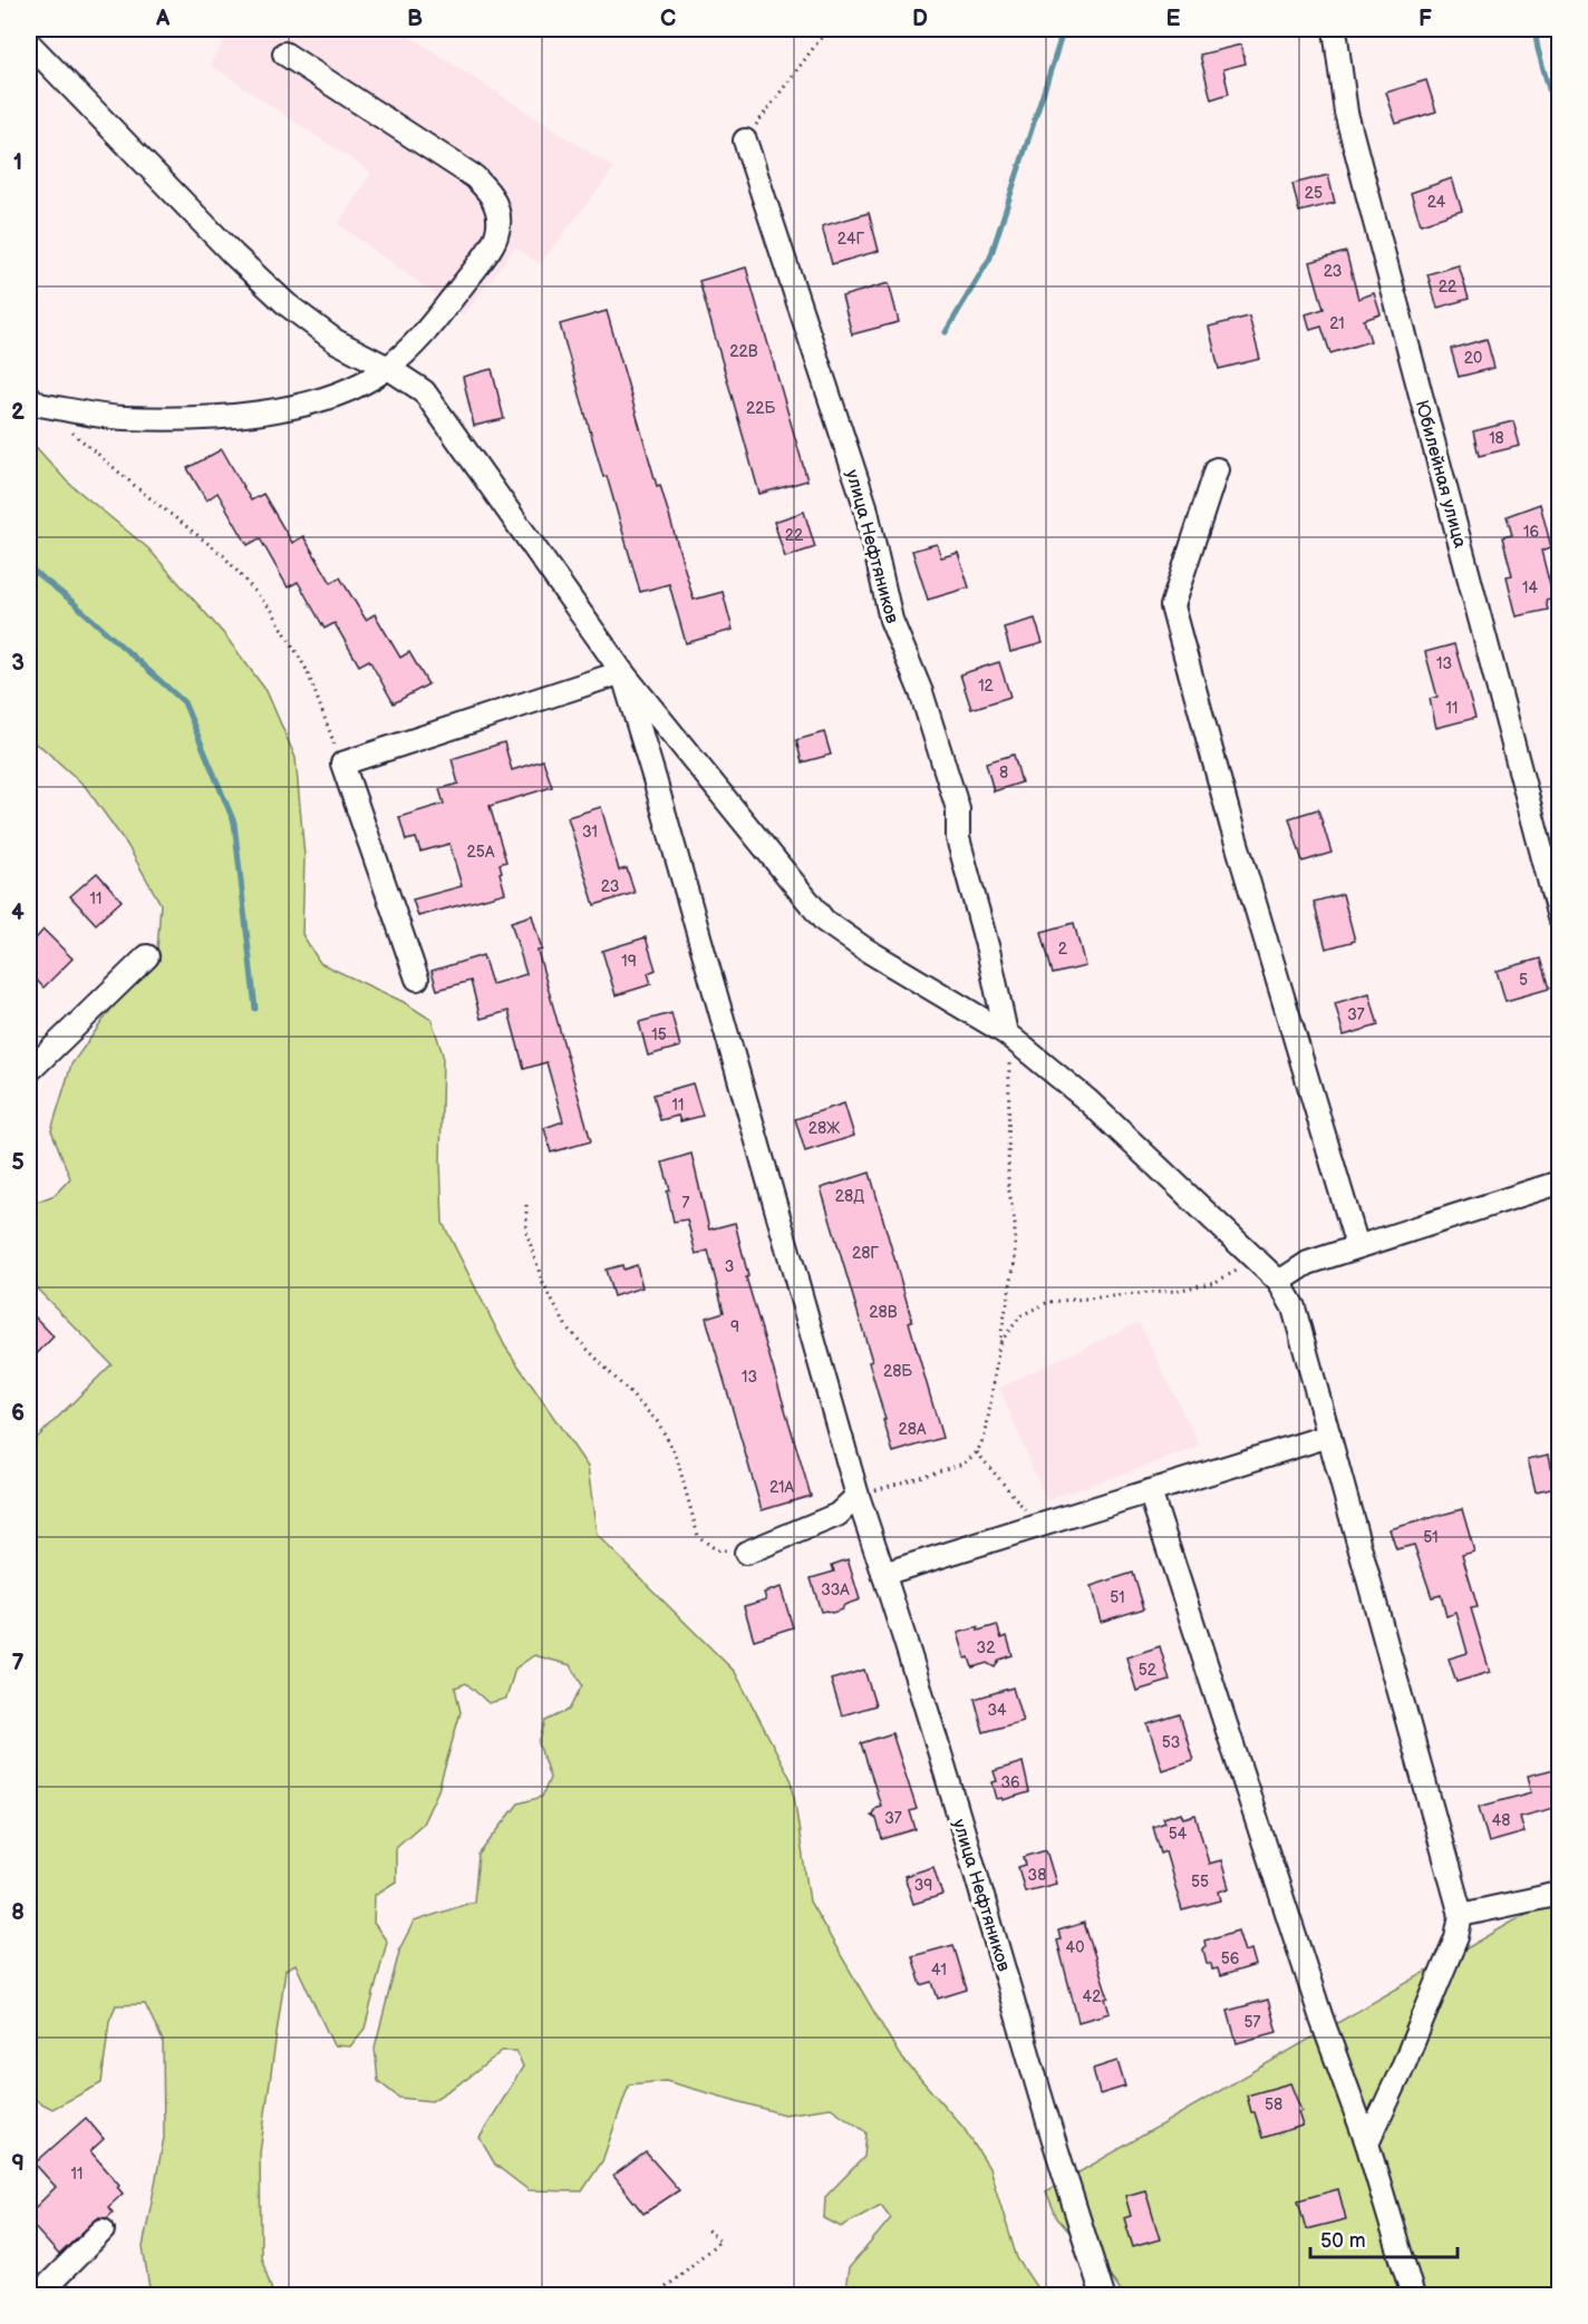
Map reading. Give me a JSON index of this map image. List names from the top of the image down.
{
  "streets": {
    "street": ["Юбилейная улица", "улица Нефтяников"]
  },
  "house_numbers": [
    "25",
    "24",
    "24Г",
    "23",
    "22",
    "21",
    "22В",
    "20",
    "22Б",
    "18",
    "16",
    "22",
    "14",
    "13",
    "12",
    "11",
    "8",
    "31",
    "25А",
    "23",
    "11",
    "2",
    "19",
    "5",
    "37",
    "15",
    "11",
    "28Ж",
    "28Д",
    "7",
    "28Г",
    "3",
    "28В",
    "9",
    "28Б",
    "13",
    "28А",
    "21А",
    "51",
    "33А",
    "51",
    "32",
    "52",
    "34",
    "53",
    "36",
    "37",
    "48",
    "54",
    "38",
    "55",
    "39",
    "40",
    "56",
    "41",
    "42",
    "57",
    "58",
    "11"
  ],
  "scale_bar": "50 m",
  "grid": {
    "columns": [
      "A",
      "B",
      "C",
      "D",
      "E",
      "F"
    ],
    "rows": [
      "1",
      "2",
      "3",
      "4",
      "5",
      "6",
      "7",
      "8",
      "9"
    ]
  }
}
